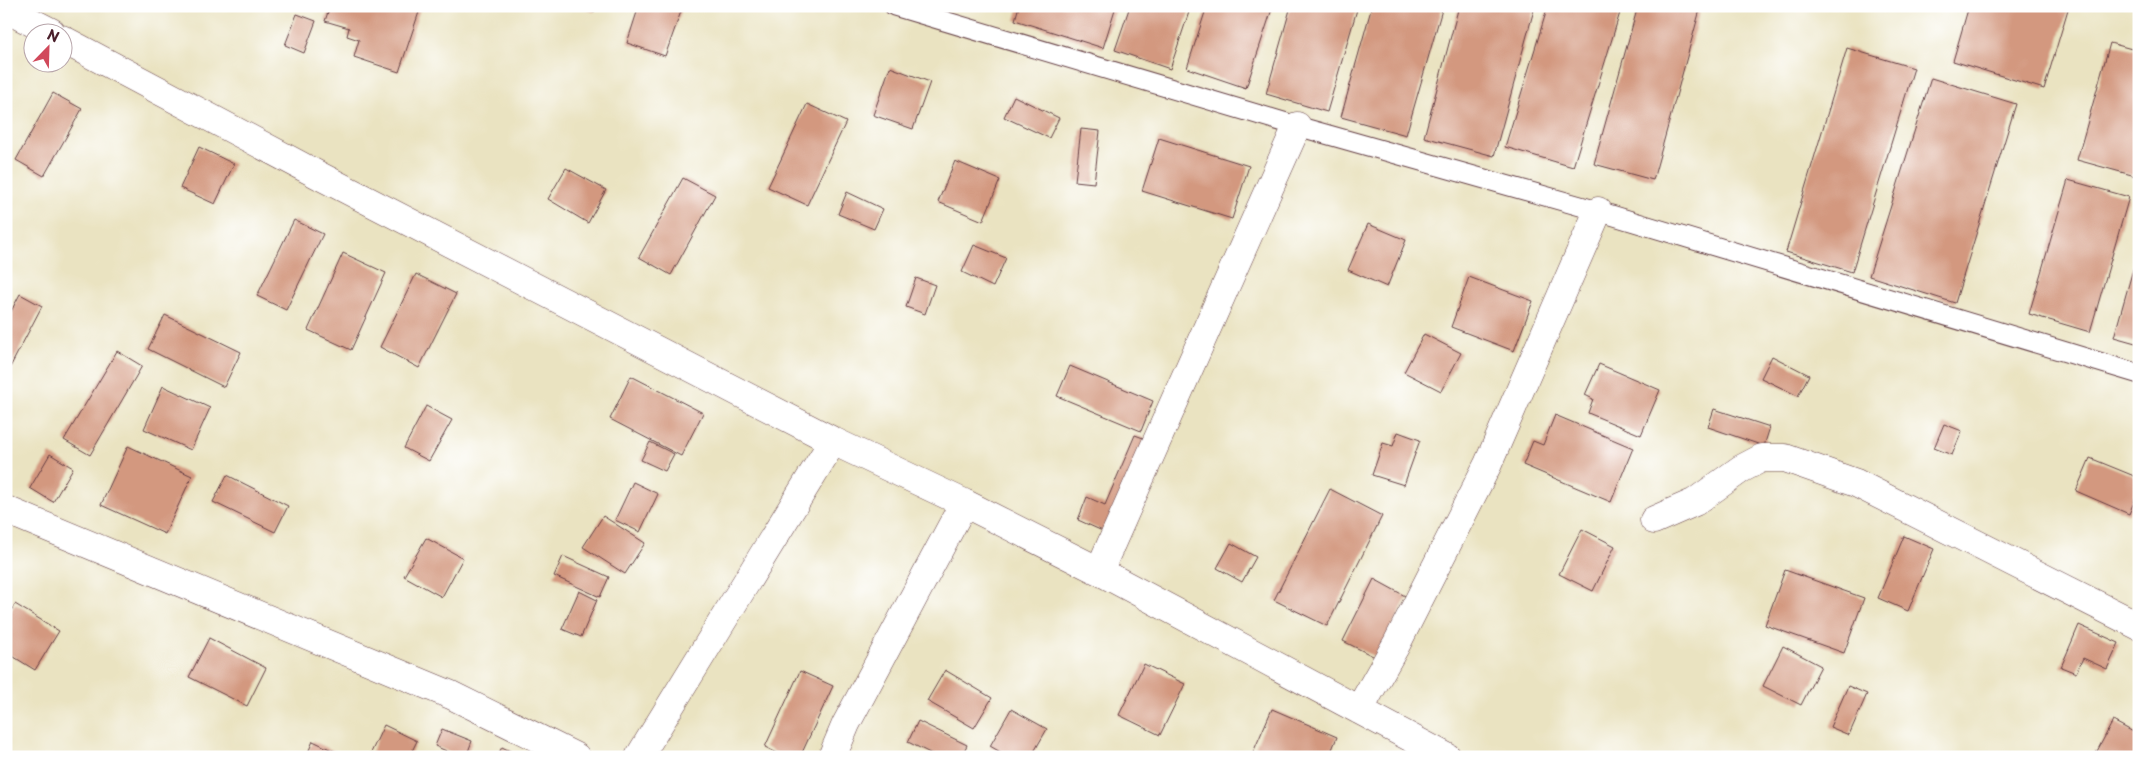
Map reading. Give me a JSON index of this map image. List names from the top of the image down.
{
  "north": "top right"
}
